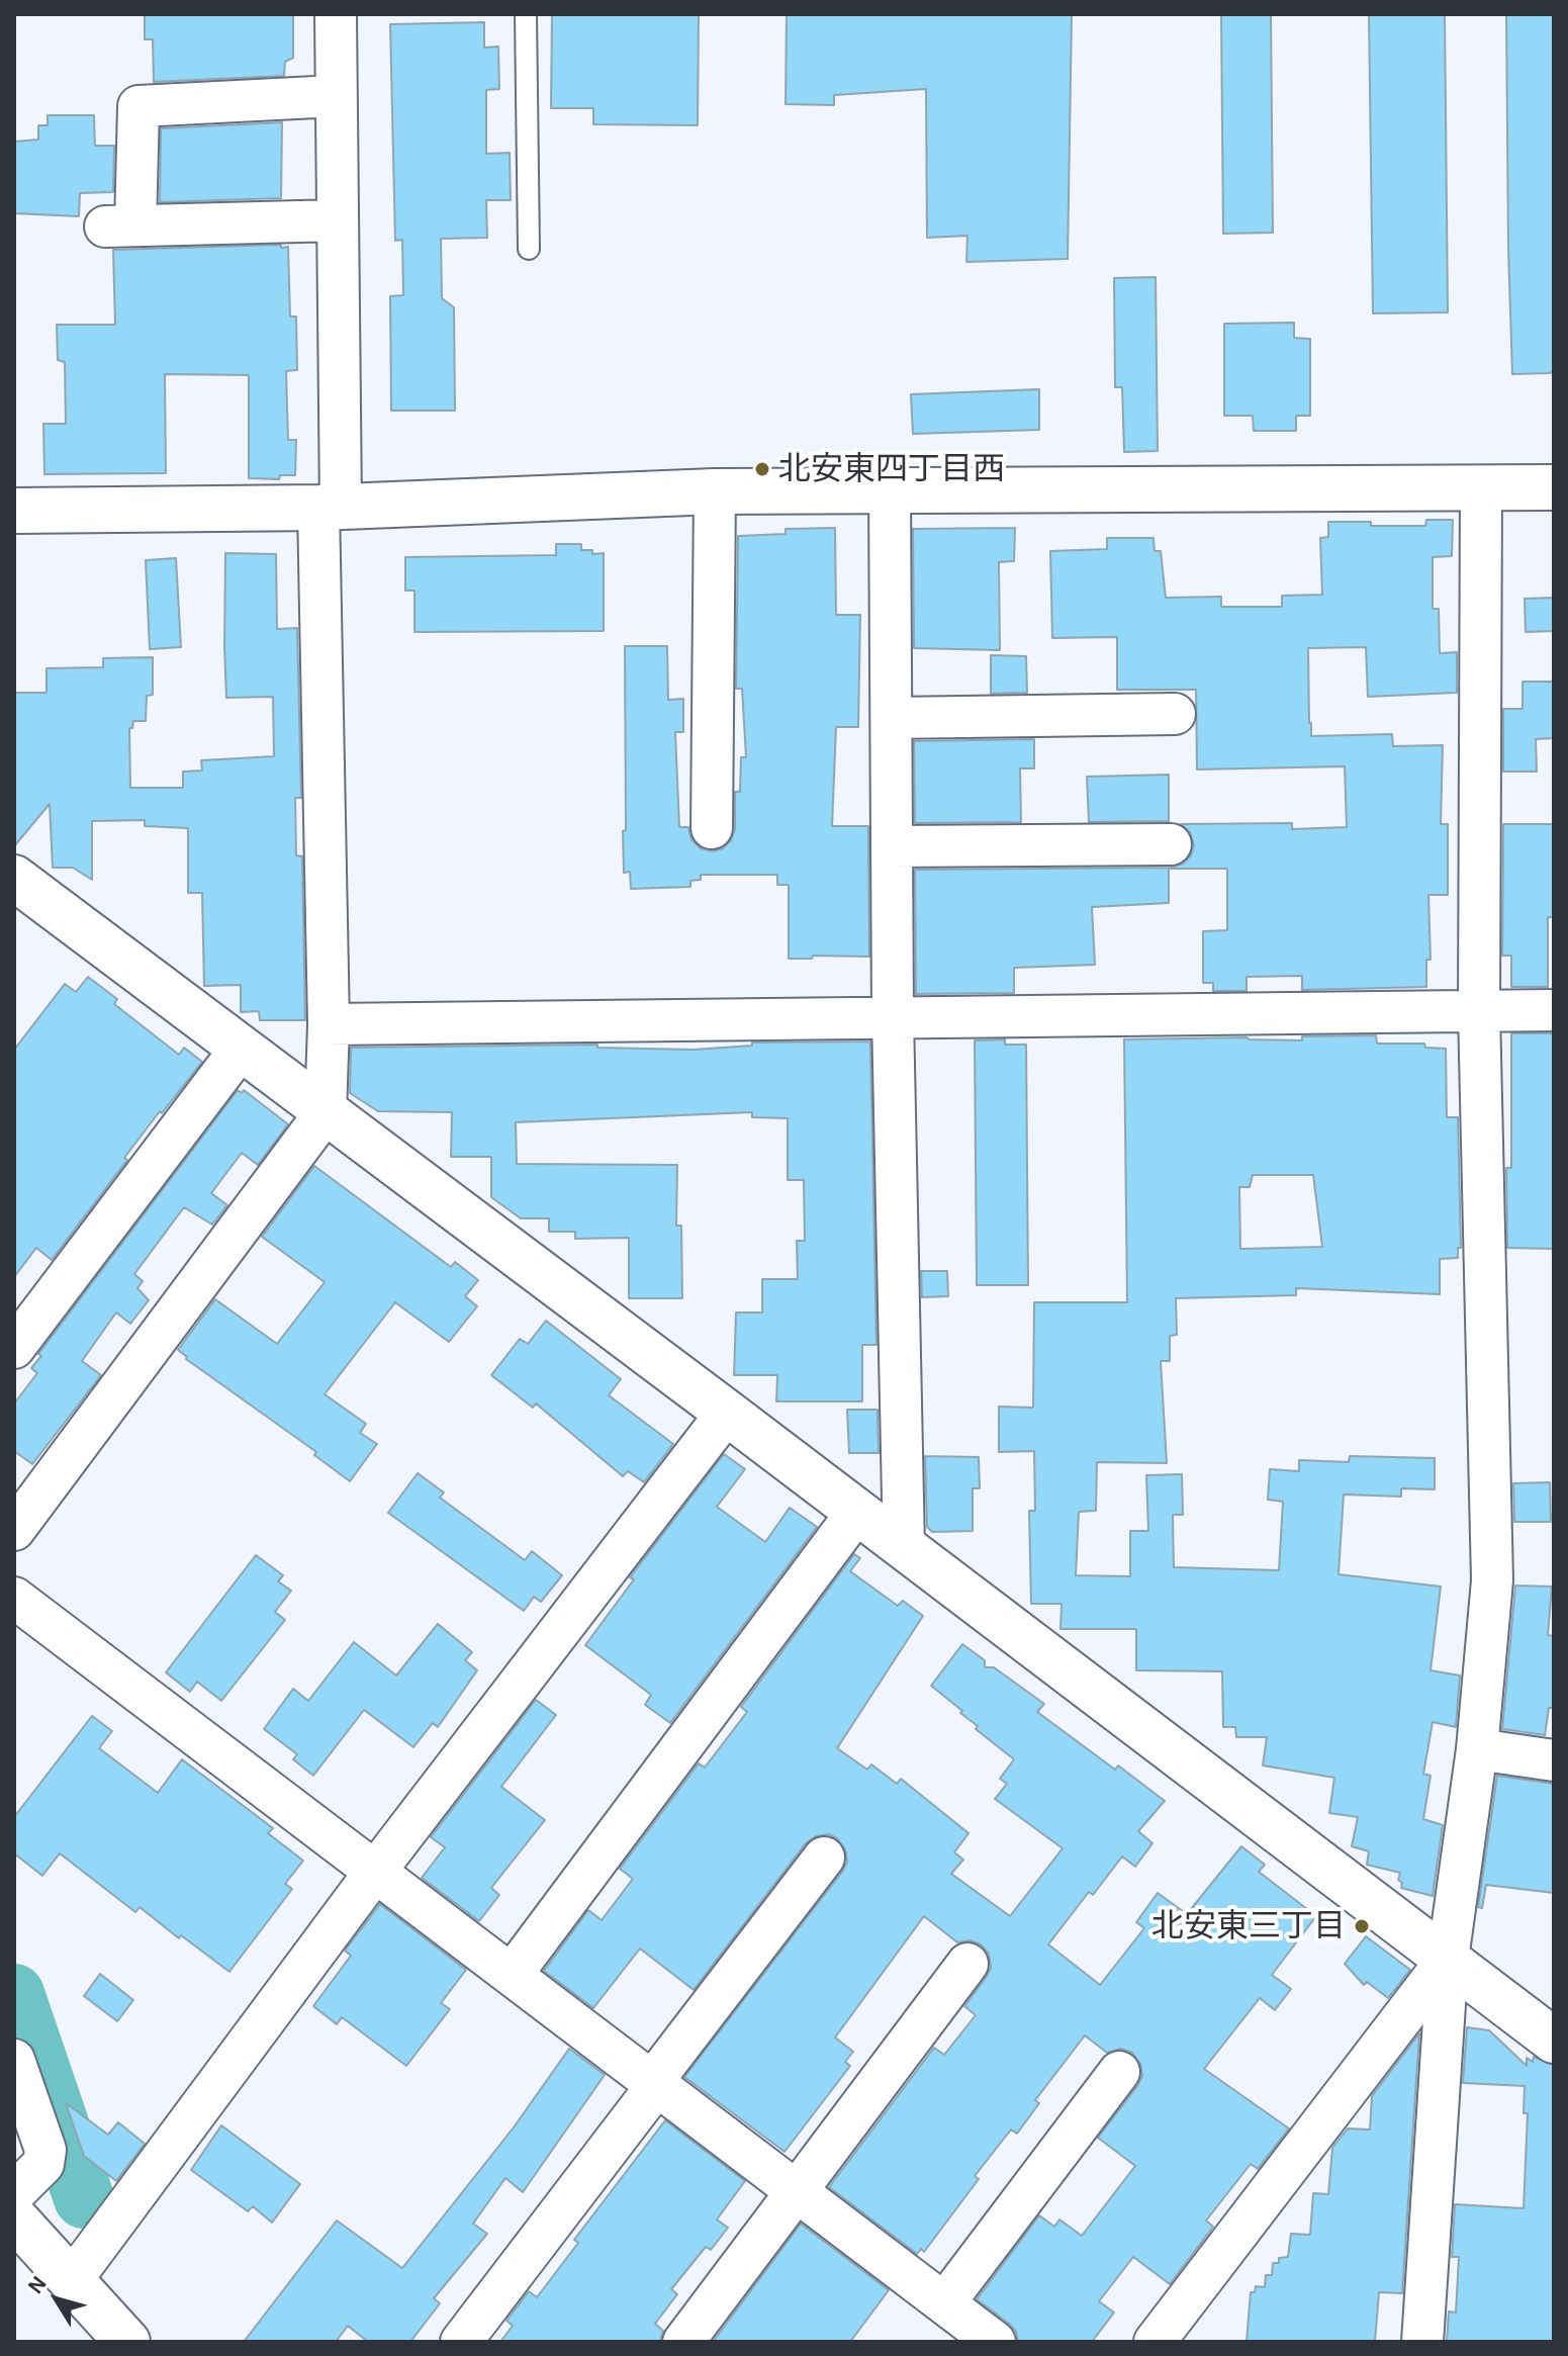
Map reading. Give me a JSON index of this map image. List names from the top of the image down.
{
  "places": ["北安東四丁目西", "北安東三丁目"],
  "north": "top left"
}
